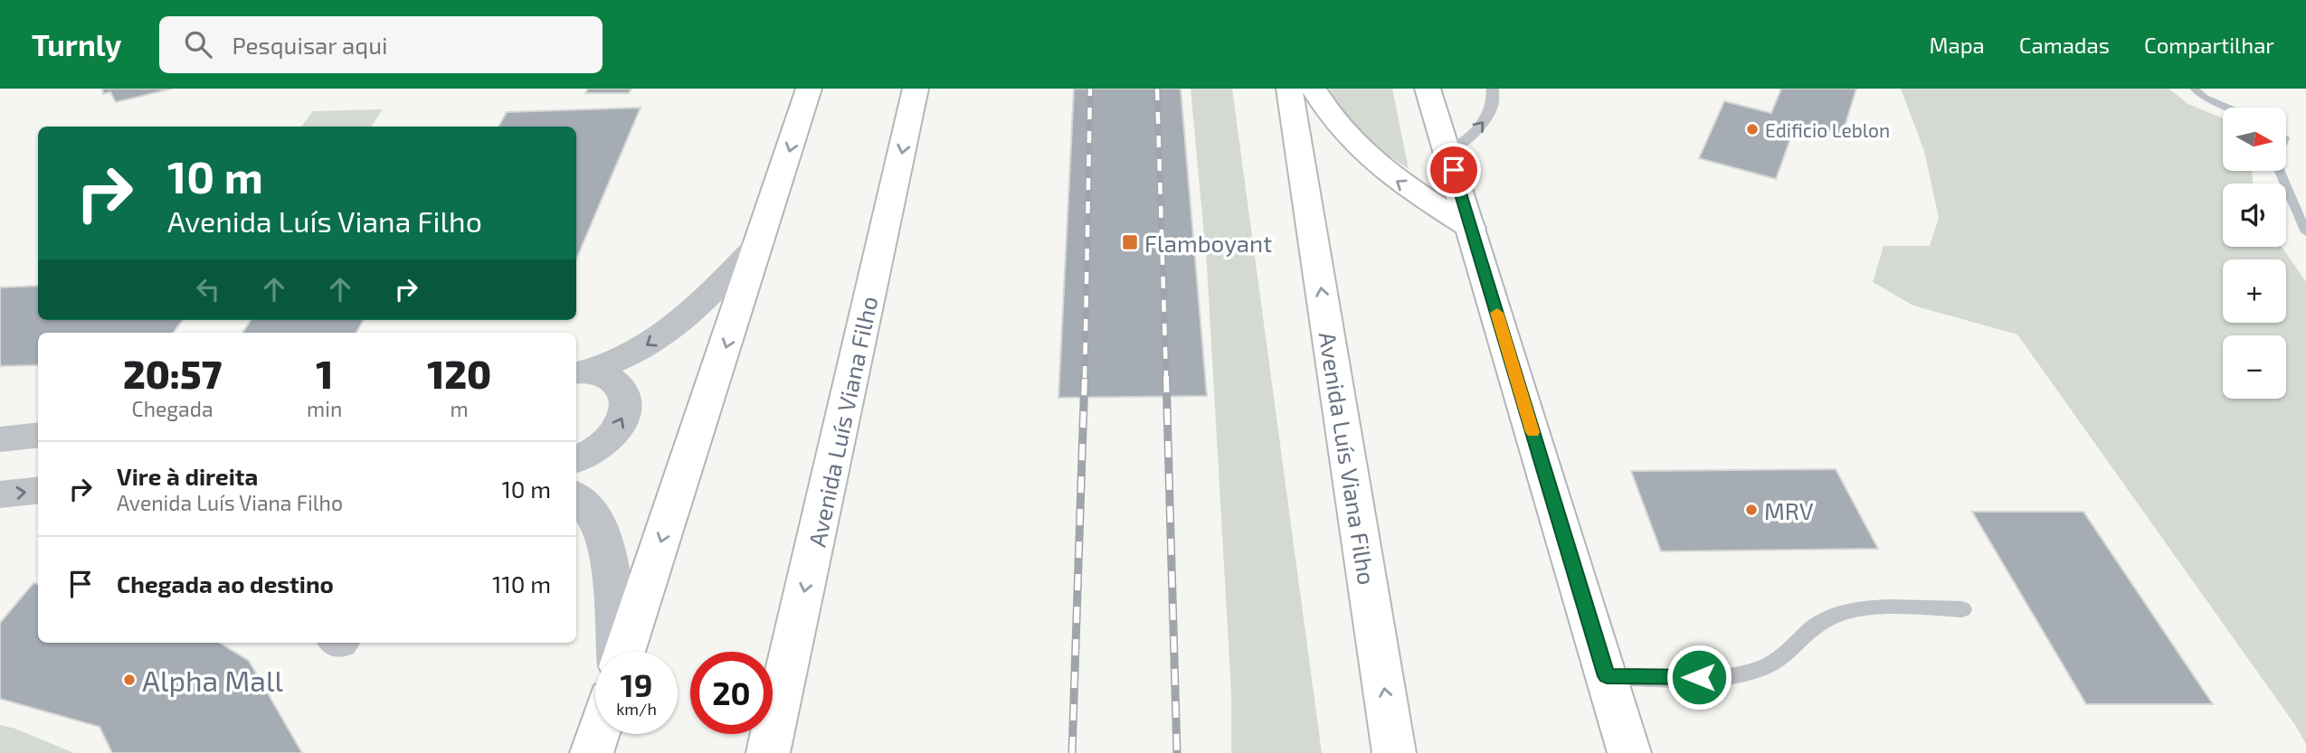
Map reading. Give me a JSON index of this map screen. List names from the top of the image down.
{
  "streets": {
    "main road": ["Avenida Luís Viana Filho"]
  },
  "places": {
    "other": ["Edificio Leblon", "MRV", "Alpha Mall"],
    "transit": ["Flamboyant"]
  },
  "north": "right",
  "page": {
    "header": "Turnly",
    "search": "Pesquisar aqui",
    "nav": ["Mapa", "Camadas", "Compartilhar"],
    "map_buttons": ["+", "−"],
    "turn": ["10 m", "Avenida Luís Viana Filho"],
    "eta": [
      "20:57",
      "Chegada",
      "1",
      "min",
      "120",
      "m"
    ],
    "list": [
      {
        "name": "Vire à direita",
        "note": "Avenida Luís Viana Filho",
        "value": "10 m"
      },
      {
        "name": "Chegada ao destino",
        "value": "110 m"
      }
    ],
    "speed": "19 km/h",
    "limit": "20"
  }
}
